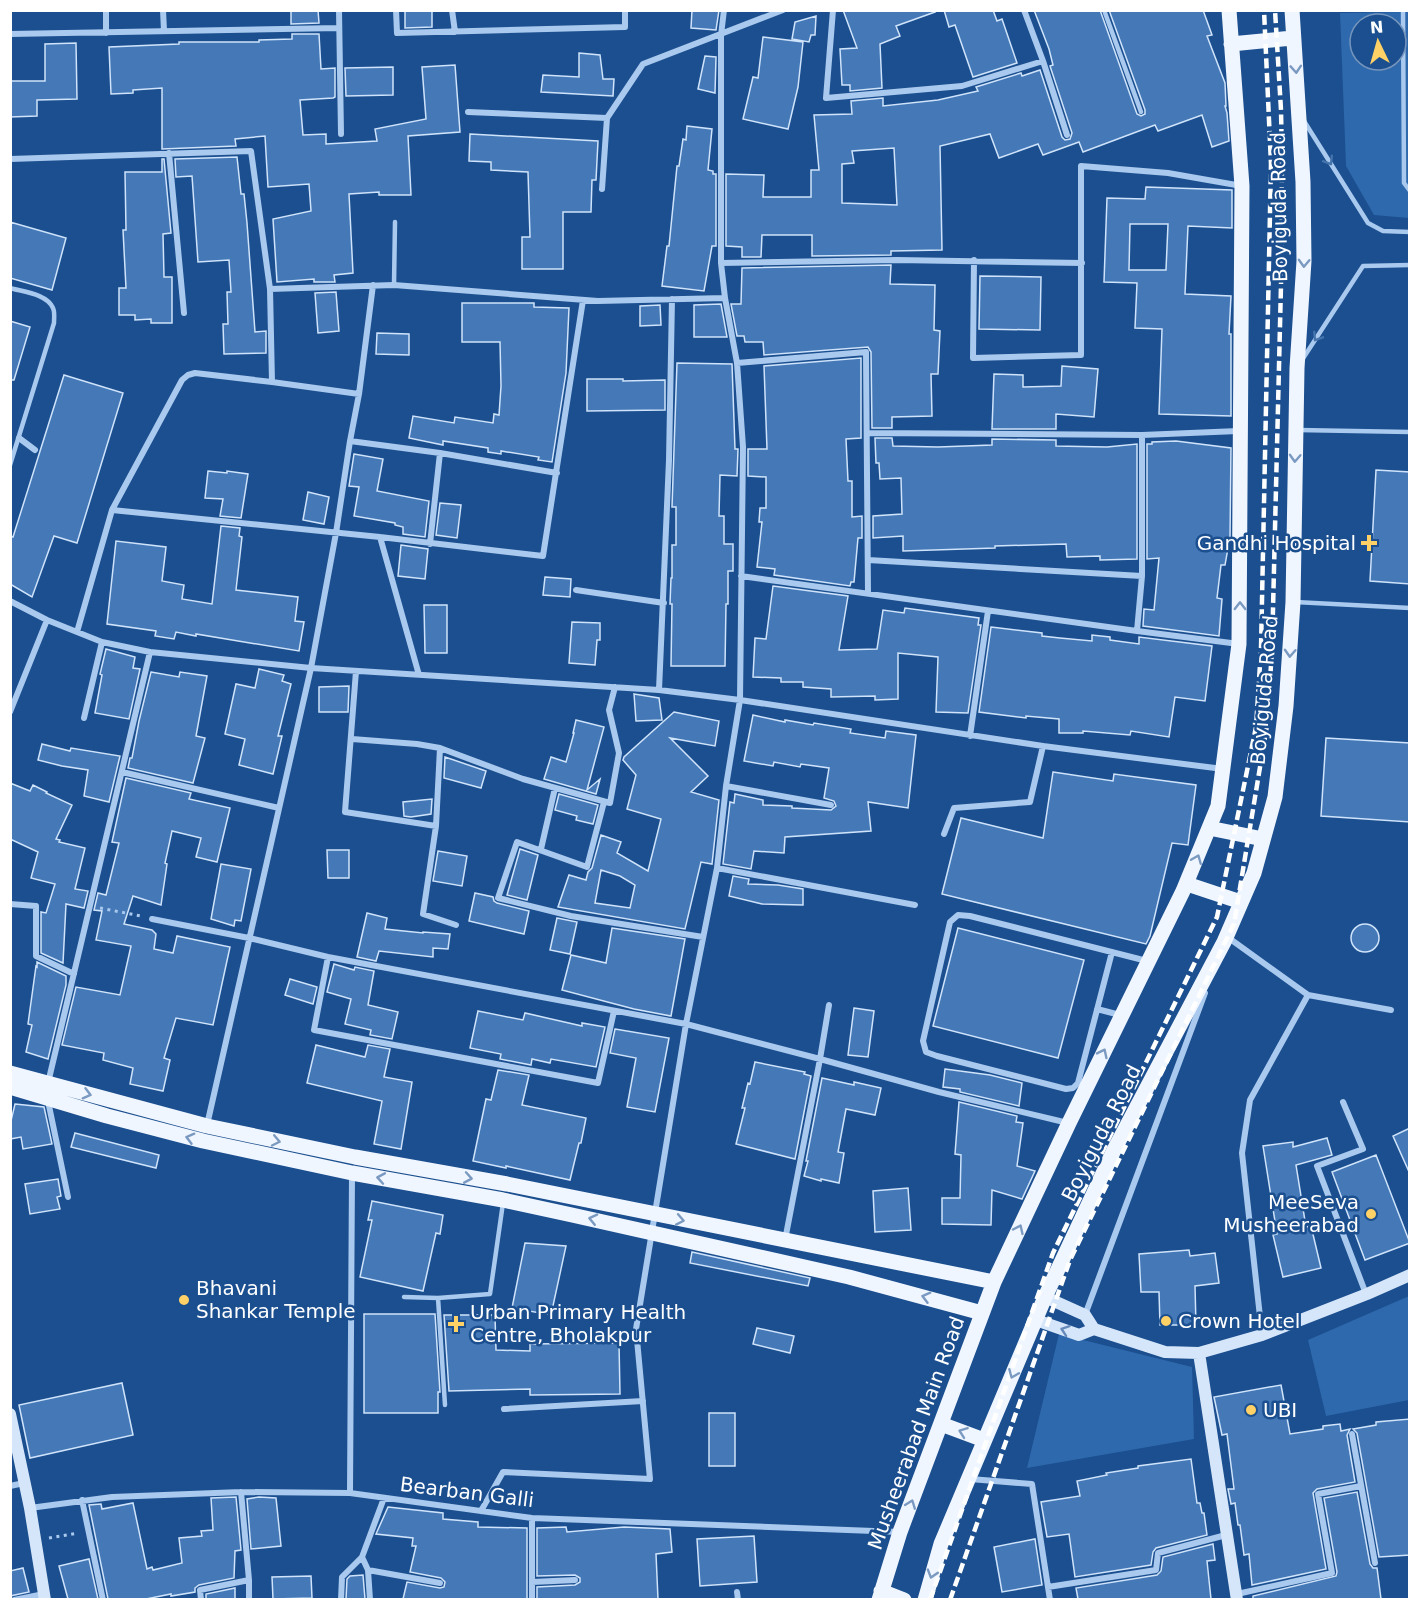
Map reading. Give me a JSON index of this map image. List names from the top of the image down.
{
  "streets": {
    "main road": ["Boyiguda Road", "Musheerabad Main Road"],
    "street": ["Bearban Galli"]
  },
  "crossings": [
    ["Boyiguda Road", "Musheerabad Main Road"],
    ["Musheerabad Main Road", "Bearban Galli"]
  ],
  "places": {
    "health": ["Gandhi Hospital", "Urban Primary Health Centre, Bholakpur"],
    "other": [
      "MeeSeva Musheerabad",
      "Bhavani Shankar Temple",
      "Crown Hotel",
      "UBI"
    ]
  },
  "north": "top"
}
